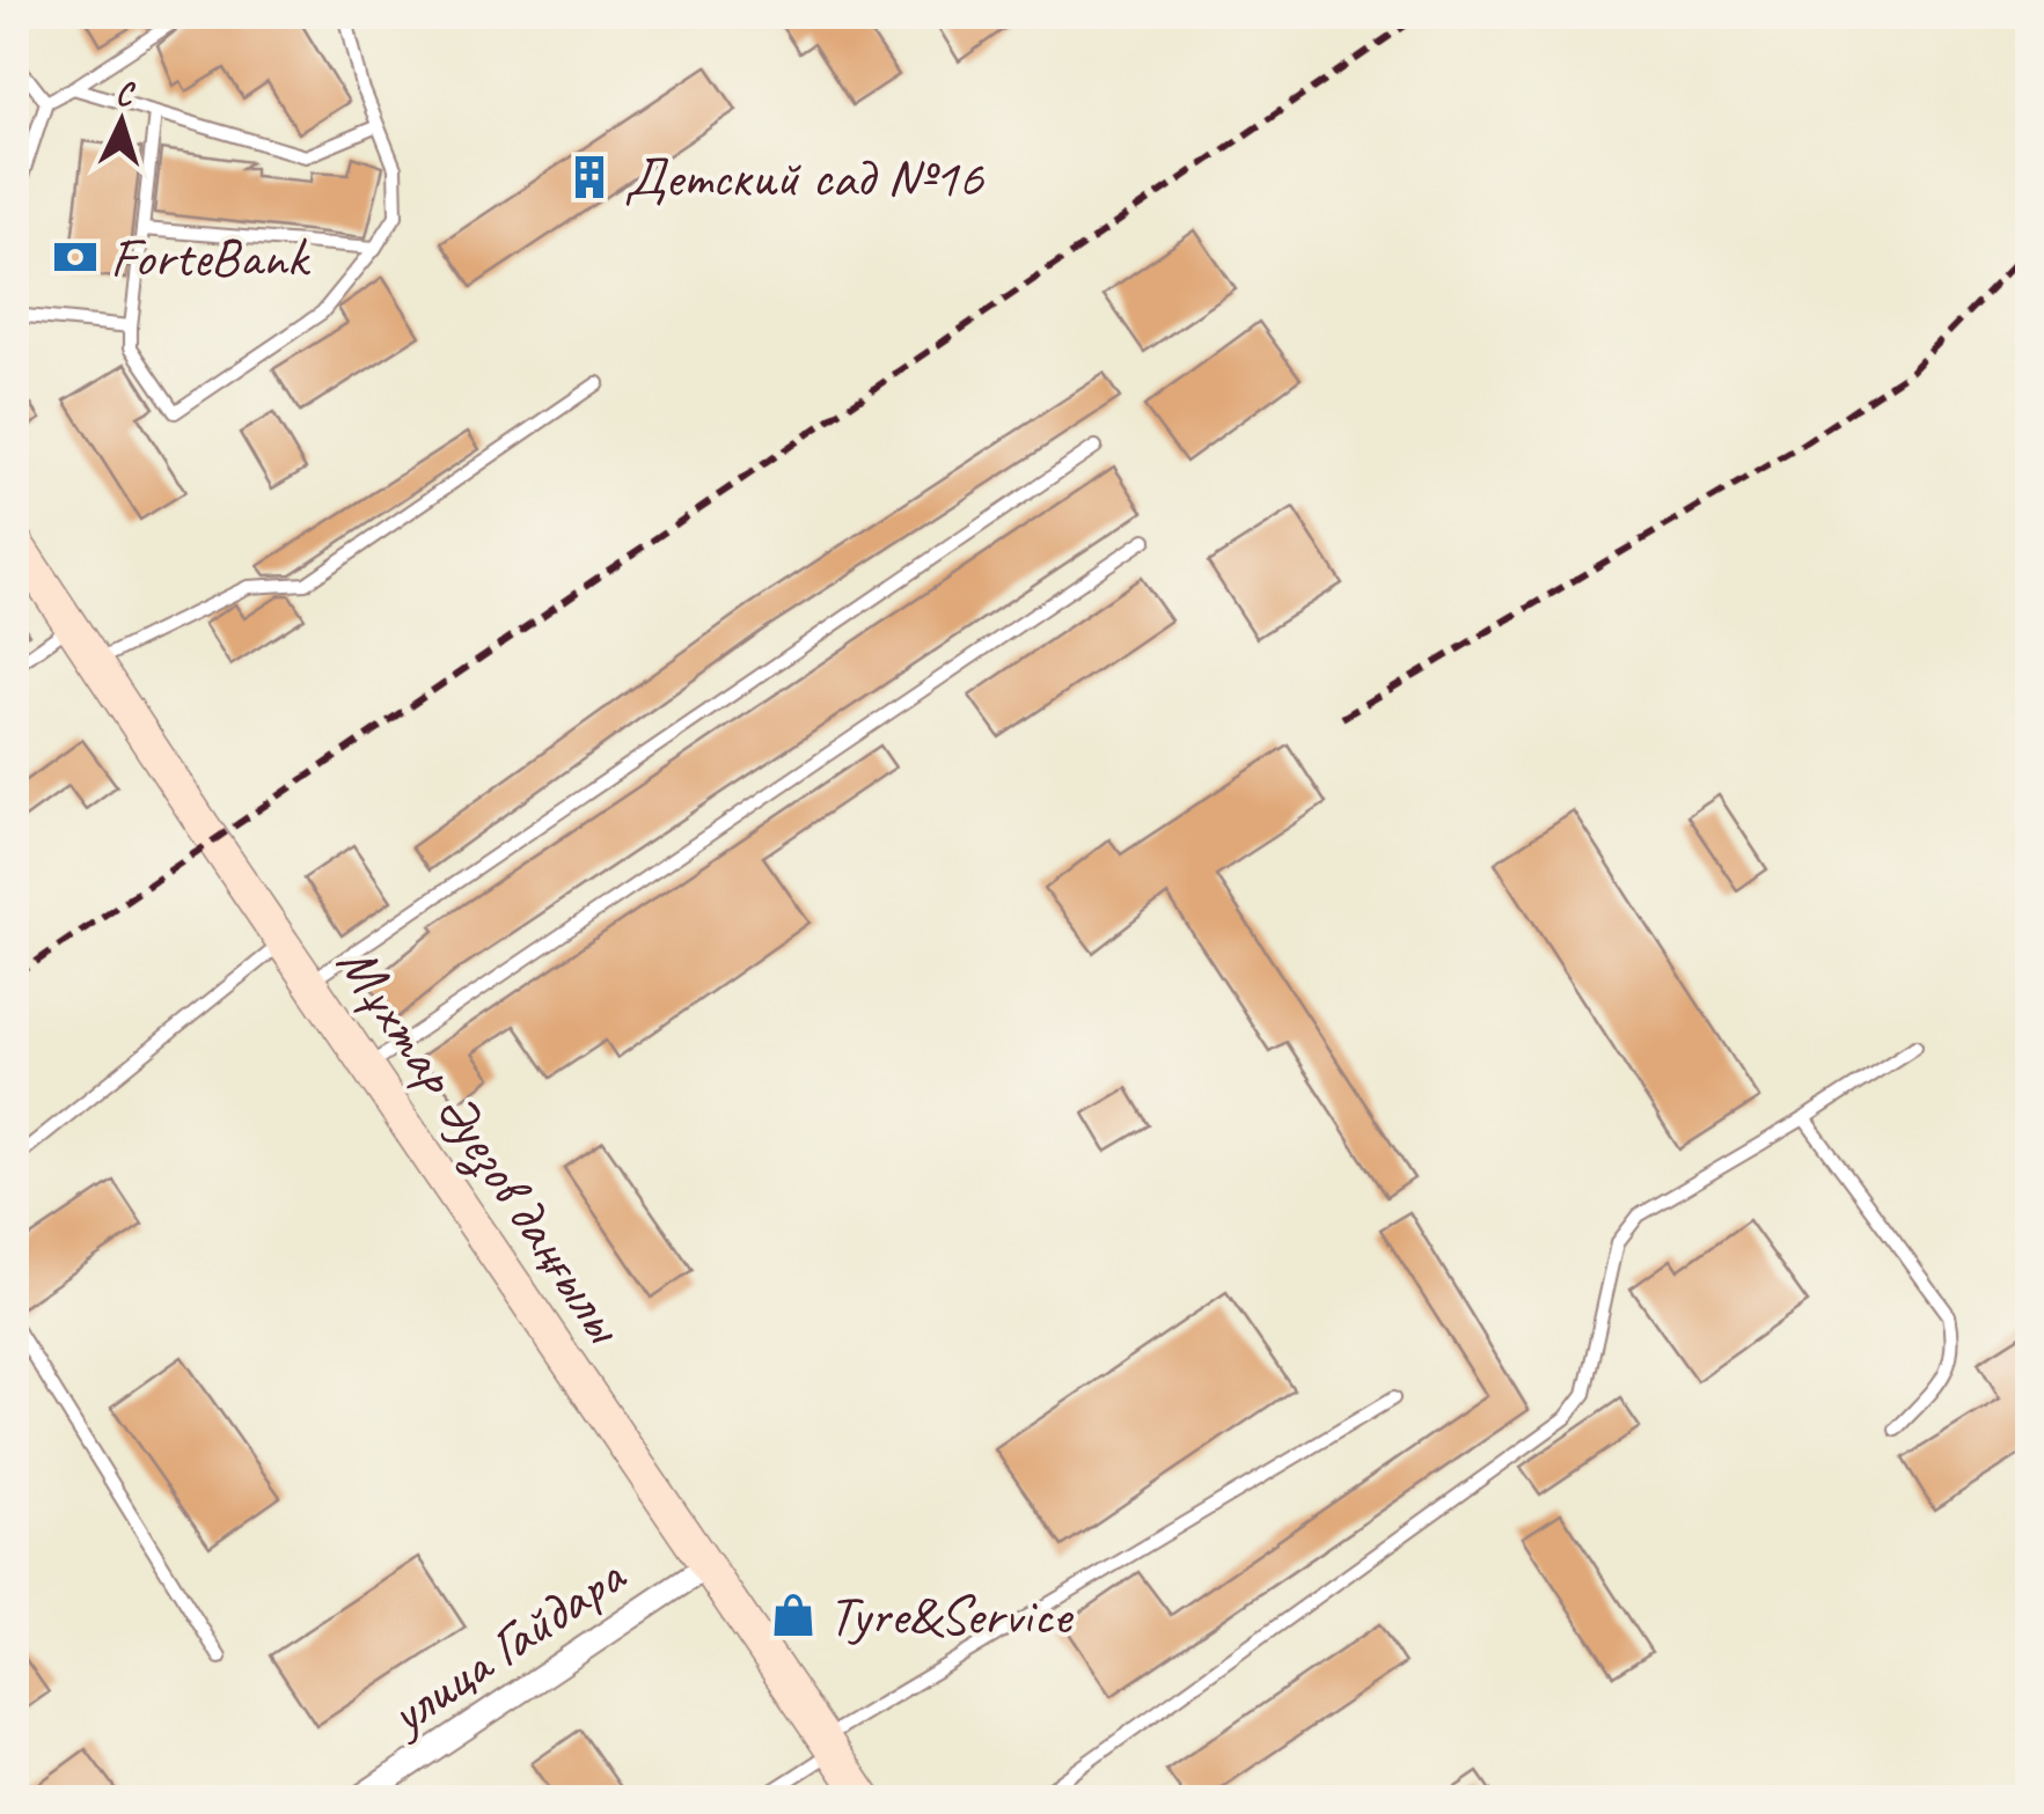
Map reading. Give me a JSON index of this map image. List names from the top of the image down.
{
  "streets": {
    "main road": ["Мұхтар Әуезов даңғылы"],
    "street": ["улица Гайдара"]
  },
  "crossings": [
    ["Мұхтар Әуезов даңғылы", "улица Гайдара"]
  ],
  "places": {
    "building": ["Детский сад №16"],
    "bank": ["ForteBank"],
    "shop": ["Tyre&Service"]
  },
  "north": "top"
}
